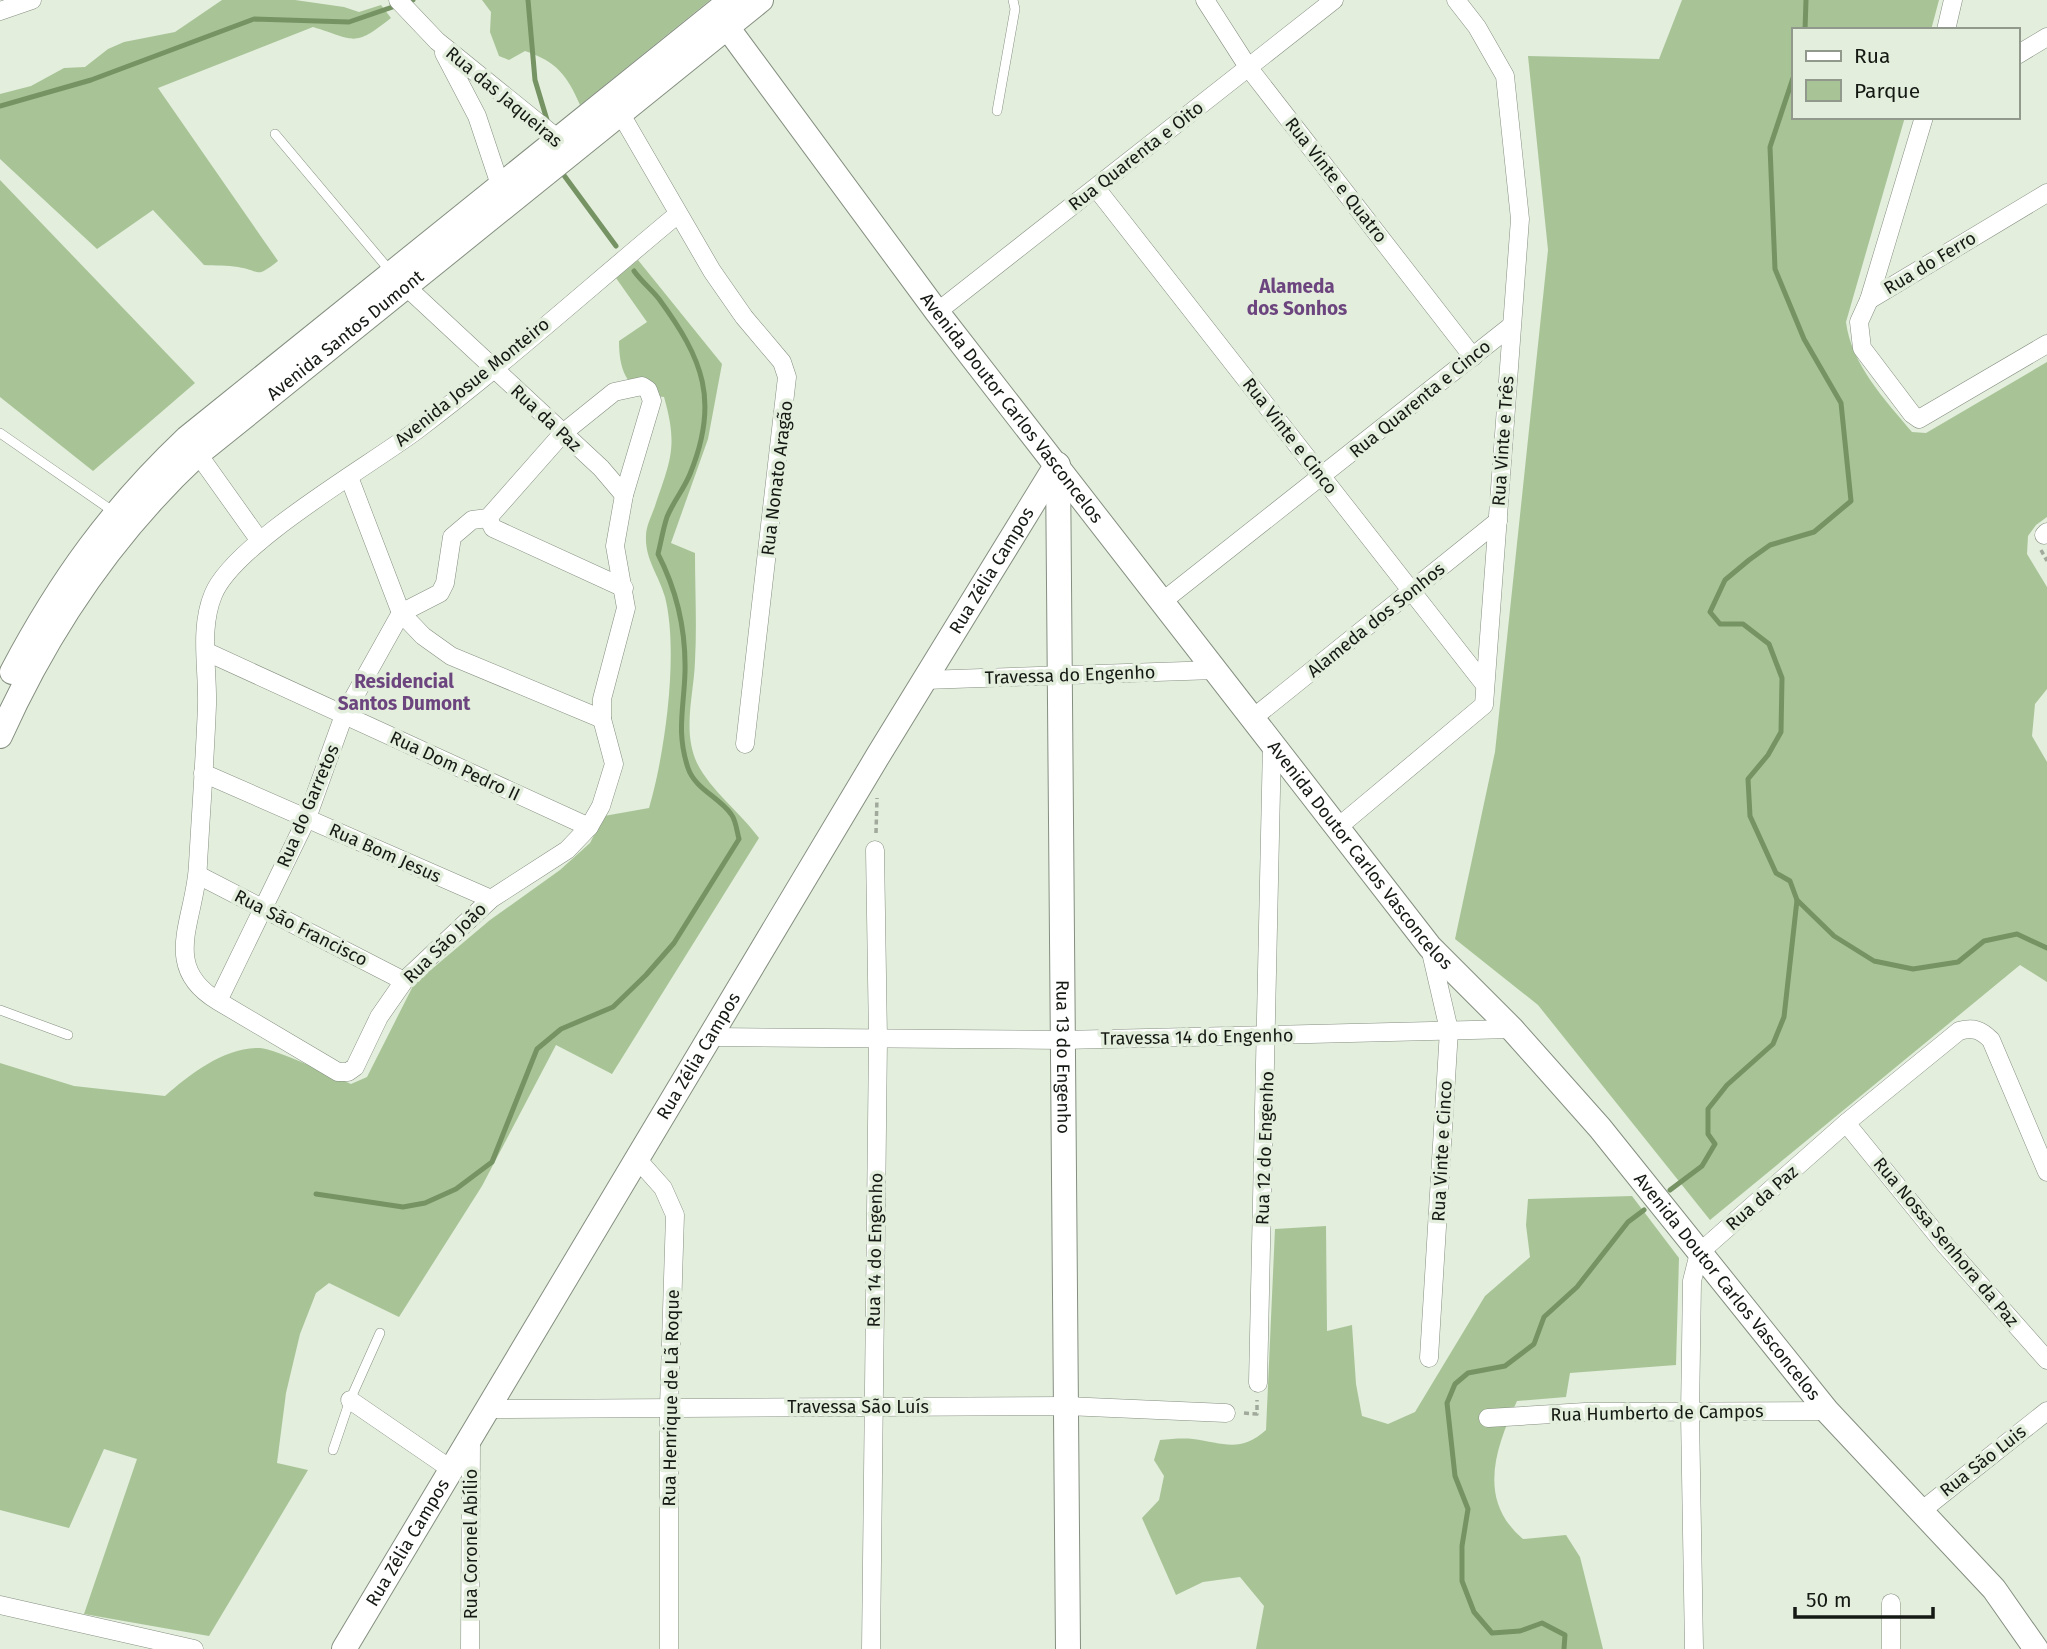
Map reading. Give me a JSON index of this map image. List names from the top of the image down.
{
  "streets": {
    "main road": [
      "Avenida Santos Dumont",
      "Avenida Doutor Carlos Vasconcelos",
      "Rua Zélia Campos",
      "Rua 13 do Engenho"
    ],
    "street": [
      "Rua das Jaqueiras",
      "Rua Quarenta e Oito",
      "Rua Vinte e Quatro",
      "Rua do Ferro",
      "Avenida Josue Monteiro",
      "Rua Quarenta e Cinco",
      "Rua da Paz",
      "Rua Vinte e Cinco",
      "Rua Vinte e Três",
      "Rua Nonato Aragão",
      "Alameda dos Sonhos",
      "Travessa do Engenho",
      "Rua Dom Pedro II",
      "Rua do Garretos",
      "Rua Bom Jesus",
      "Rua São Francisco",
      "Rua São João",
      "Travessa 14 do Engenho",
      "Rua 12 do Engenho",
      "Rua Nossa Senhora da Paz",
      "Rua 14 do Engenho",
      "Rua Henrique de Lã Roque",
      "Travessa São Luís",
      "Rua Humberto de Campos",
      "Rua São Luis",
      "Rua Coronel Abílio"
    ]
  },
  "crossings": [
    ["Rua das Jaqueiras", "Avenida Santos Dumont"],
    ["Rua Quarenta e Oito", "Rua Vinte e Quatro"],
    ["Rua Quarenta e Oito", "Avenida Doutor Carlos Vasconcelos"],
    ["Rua Quarenta e Oito", "Rua Vinte e Cinco"],
    ["Rua Vinte e Quatro", "Rua Quarenta e Cinco"],
    ["Avenida Santos Dumont", "Avenida Doutor Carlos Vasconcelos"],
    ["Avenida Santos Dumont", "Rua da Paz"],
    ["Avenida Santos Dumont", "Rua Nonato Aragão"],
    ["Avenida Josue Monteiro", "Rua da Paz"],
    ["Avenida Josue Monteiro", "Rua Nonato Aragão"],
    ["Avenida Josue Monteiro", "Rua São João"],
    ["Rua Quarenta e Cinco", "Avenida Doutor Carlos Vasconcelos"],
    ["Rua Quarenta e Cinco", "Rua Vinte e Cinco"],
    ["Rua Quarenta e Cinco", "Rua Vinte e Três"],
    ["Avenida Doutor Carlos Vasconcelos", "Rua da Paz"],
    ["Avenida Doutor Carlos Vasconcelos", "Rua Vinte e Cinco"],
    ["Avenida Doutor Carlos Vasconcelos", "Rua Vinte e Três"],
    ["Avenida Doutor Carlos Vasconcelos", "Rua Zélia Campos"],
    ["Avenida Doutor Carlos Vasconcelos", "Alameda dos Sonhos"],
    ["Avenida Doutor Carlos Vasconcelos", "Travessa do Engenho"],
    ["Avenida Doutor Carlos Vasconcelos", "Travessa 14 do Engenho"],
    ["Avenida Doutor Carlos Vasconcelos", "Rua 13 do Engenho"],
    ["Avenida Doutor Carlos Vasconcelos", "Rua 12 do Engenho"],
    ["Avenida Doutor Carlos Vasconcelos", "Rua Humberto de Campos"],
    ["Avenida Doutor Carlos Vasconcelos", "Rua São Luis"],
    ["Rua da Paz", "Rua São João"],
    ["Rua da Paz", "Rua Nossa Senhora da Paz"],
    ["Rua Vinte e Cinco", "Rua Vinte e Três"],
    ["Rua Vinte e Cinco", "Alameda dos Sonhos"],
    ["Rua Vinte e Cinco", "Travessa 14 do Engenho"],
    ["Rua Vinte e Três", "Alameda dos Sonhos"],
    ["Rua Zélia Campos", "Travessa do Engenho"],
    ["Rua Zélia Campos", "Travessa 14 do Engenho"],
    ["Rua Zélia Campos", "Rua 13 do Engenho"],
    ["Rua Zélia Campos", "Rua Henrique de Lã Roque"],
    ["Rua Zélia Campos", "Travessa São Luís"],
    ["Rua Zélia Campos", "Rua Coronel Abílio"],
    ["Travessa do Engenho", "Rua 13 do Engenho"],
    ["Rua Dom Pedro II", "Rua do Garretos"],
    ["Rua Dom Pedro II", "Rua São João"],
    ["Rua do Garretos", "Rua Bom Jesus"],
    ["Rua do Garretos", "Rua São Francisco"],
    ["Rua do Garretos", "Rua São João"],
    ["Rua Bom Jesus", "Rua São João"],
    ["Rua São Francisco", "Rua São João"],
    ["Travessa 14 do Engenho", "Rua 13 do Engenho"],
    ["Travessa 14 do Engenho", "Rua 12 do Engenho"],
    ["Travessa 14 do Engenho", "Rua 14 do Engenho"],
    ["Rua 13 do Engenho", "Travessa São Luís"],
    ["Rua 14 do Engenho", "Travessa São Luís"],
    ["Rua Henrique de Lã Roque", "Travessa São Luís"]
  ],
  "districts": ["Alameda dos Sonhos", "Residencial Santos Dumont"],
  "legend": ["Rua", "Parque"],
  "scale_bar": "50 m"
}
